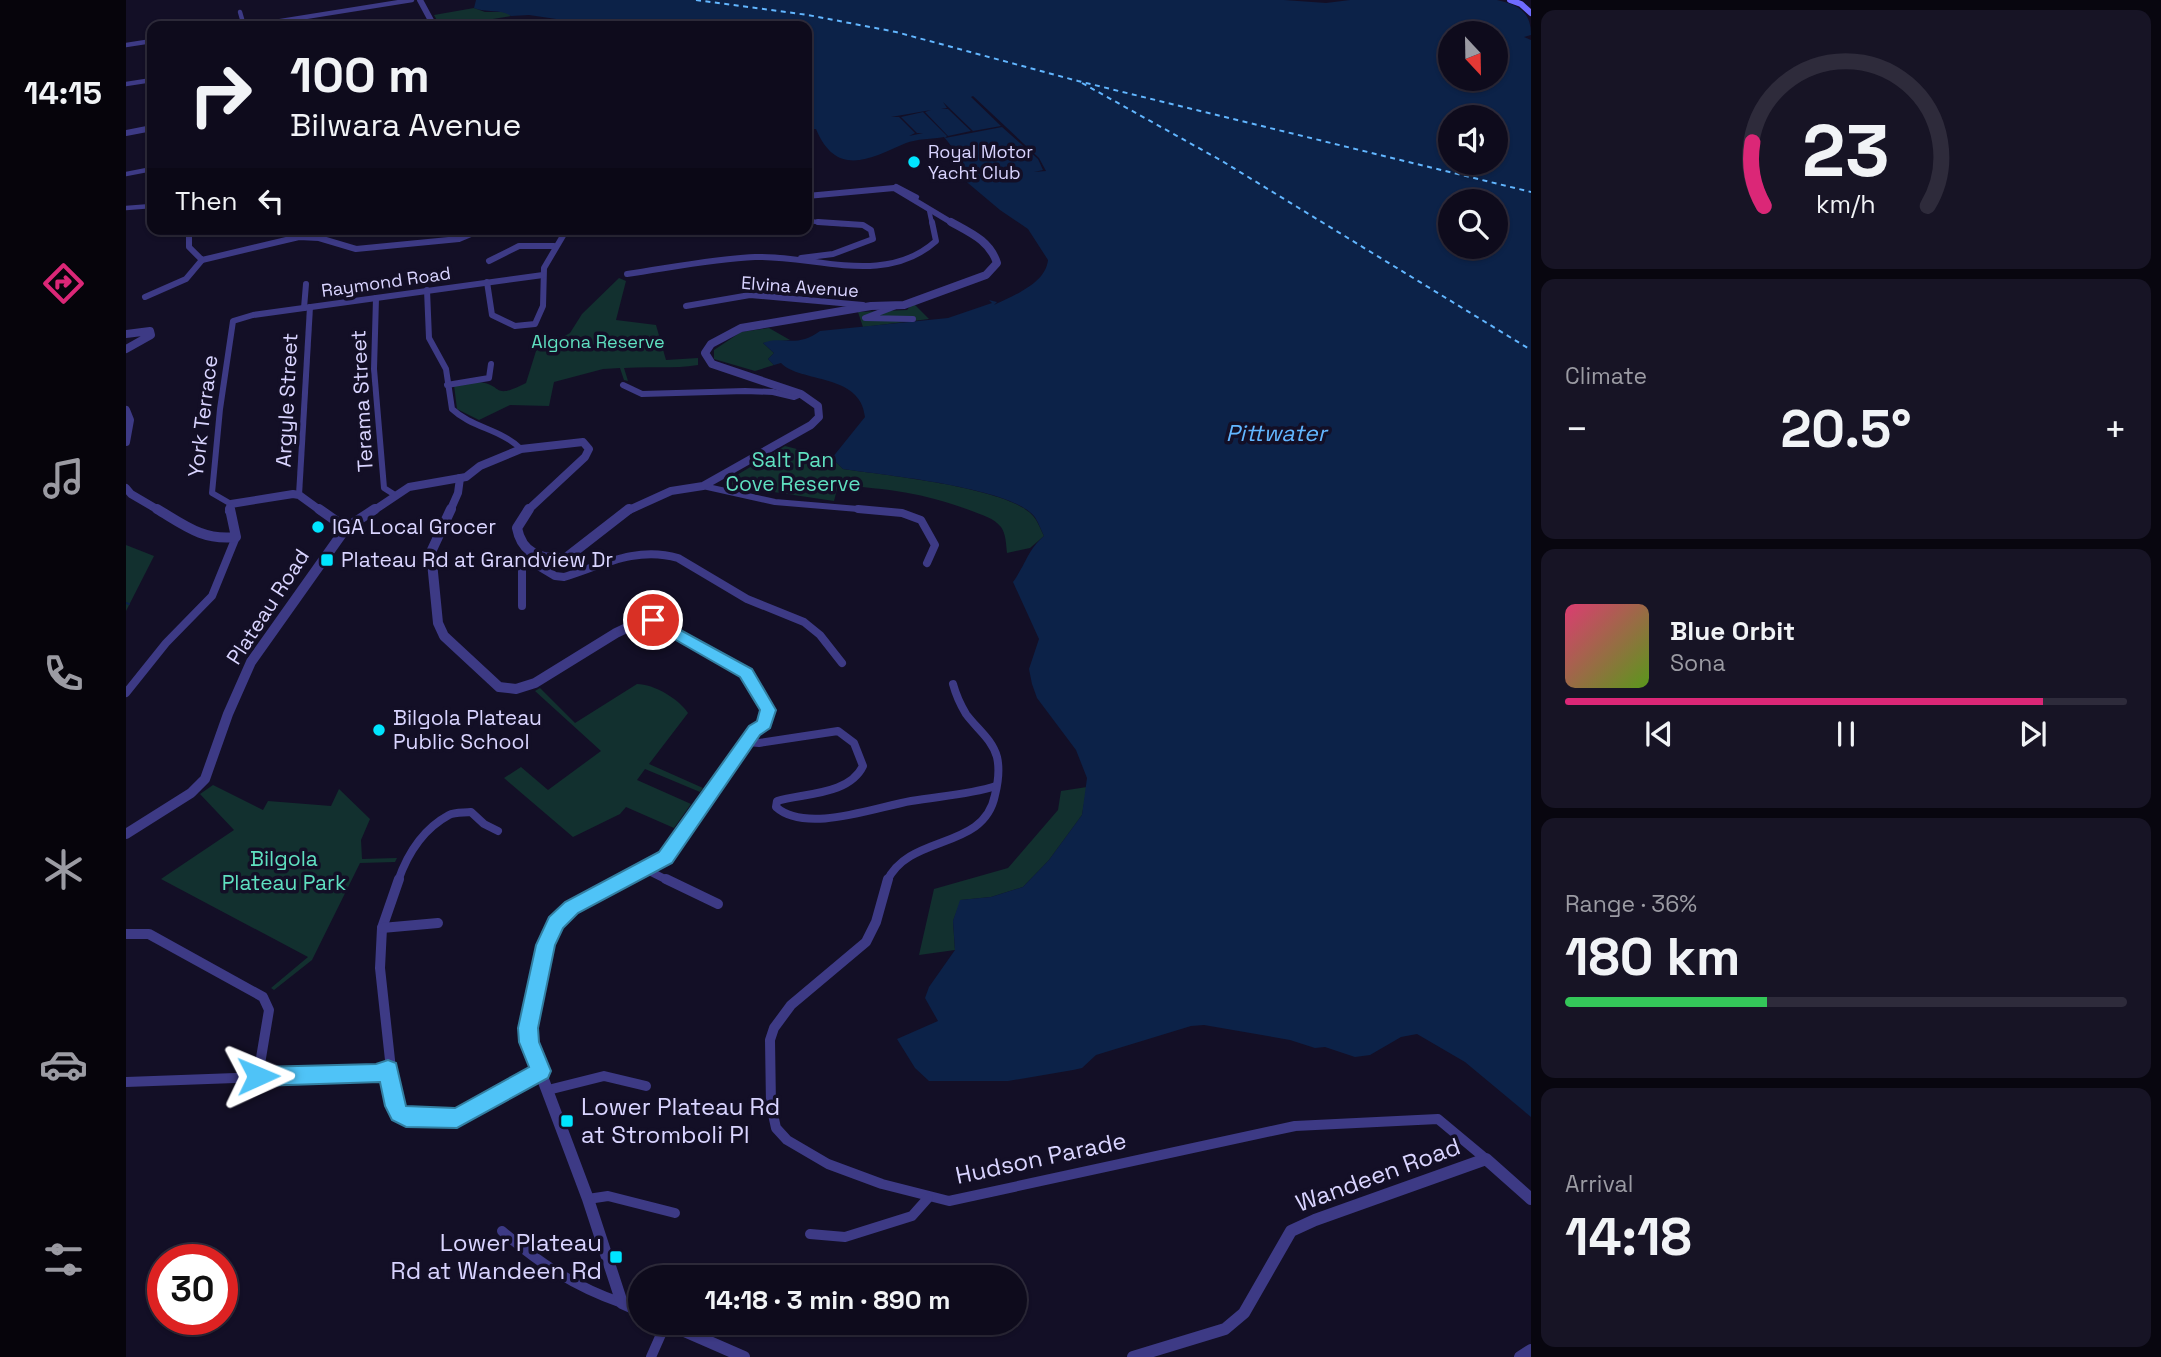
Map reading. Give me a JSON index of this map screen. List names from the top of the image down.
{
  "streets": {
    "street": [
      "Raymond Road",
      "Elvina Avenue",
      "Argyle Street",
      "Terama Street",
      "York Terrace",
      "Plateau Road",
      "Hudson Parade",
      "Wandeen Road"
    ]
  },
  "crossings": [
    ["Raymond Road", "Argyle Street"],
    ["Raymond Road", "Terama Street"],
    ["Raymond Road", "York Terrace"],
    ["Terama Street", "Plateau Road"],
    ["Hudson Parade", "Wandeen Road"]
  ],
  "water": ["Pittwater"],
  "parks": ["Algona Reserve", "Salt Pan Cove Reserve", "Bilgola Plateau Park"],
  "places": {
    "other": ["Royal Motor Yacht Club", "IGA Local Grocer", "Bilgola Plateau Public School"],
    "transit": ["Plateau Rd at Grandview Dr", "Lower Plateau Rd at Stromboli Pl", "Lower Plateau Rd at Wandeen Rd"]
  },
  "north": "bottom",
  "page": {
    "tabs": "14:15",
    "turn": ["100 m", "Bilwara Avenue"],
    "then": "Then",
    "tile": [
      "Climate",
      ["Range · 36%", "180 km"],
      ["Arrival", "14:18"]
    ],
    "heat": ["−", "20.5°", "+"],
    "song": ["Blue Orbit", "Sona"],
    "limit": "30",
    "trip": "14:18 · 3 min · 890 m",
    "gauge": ["23", "km/h"]
  }
}
